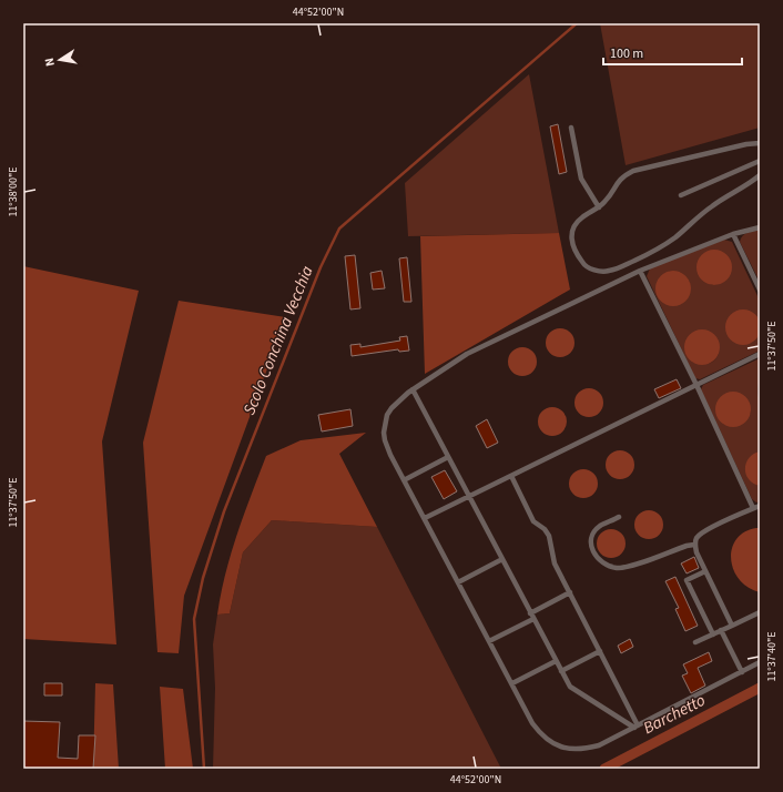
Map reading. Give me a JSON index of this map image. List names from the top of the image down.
{
  "water": ["Scolo Conchina Vecchia", "Barchetto"],
  "scale_bar": "100 m",
  "north": "left",
  "coordinates": [
    "44°52'00\"N",
    "11°38'00\"E",
    "11°37'50\"E",
    "11°37'40\"E"
  ]
}
